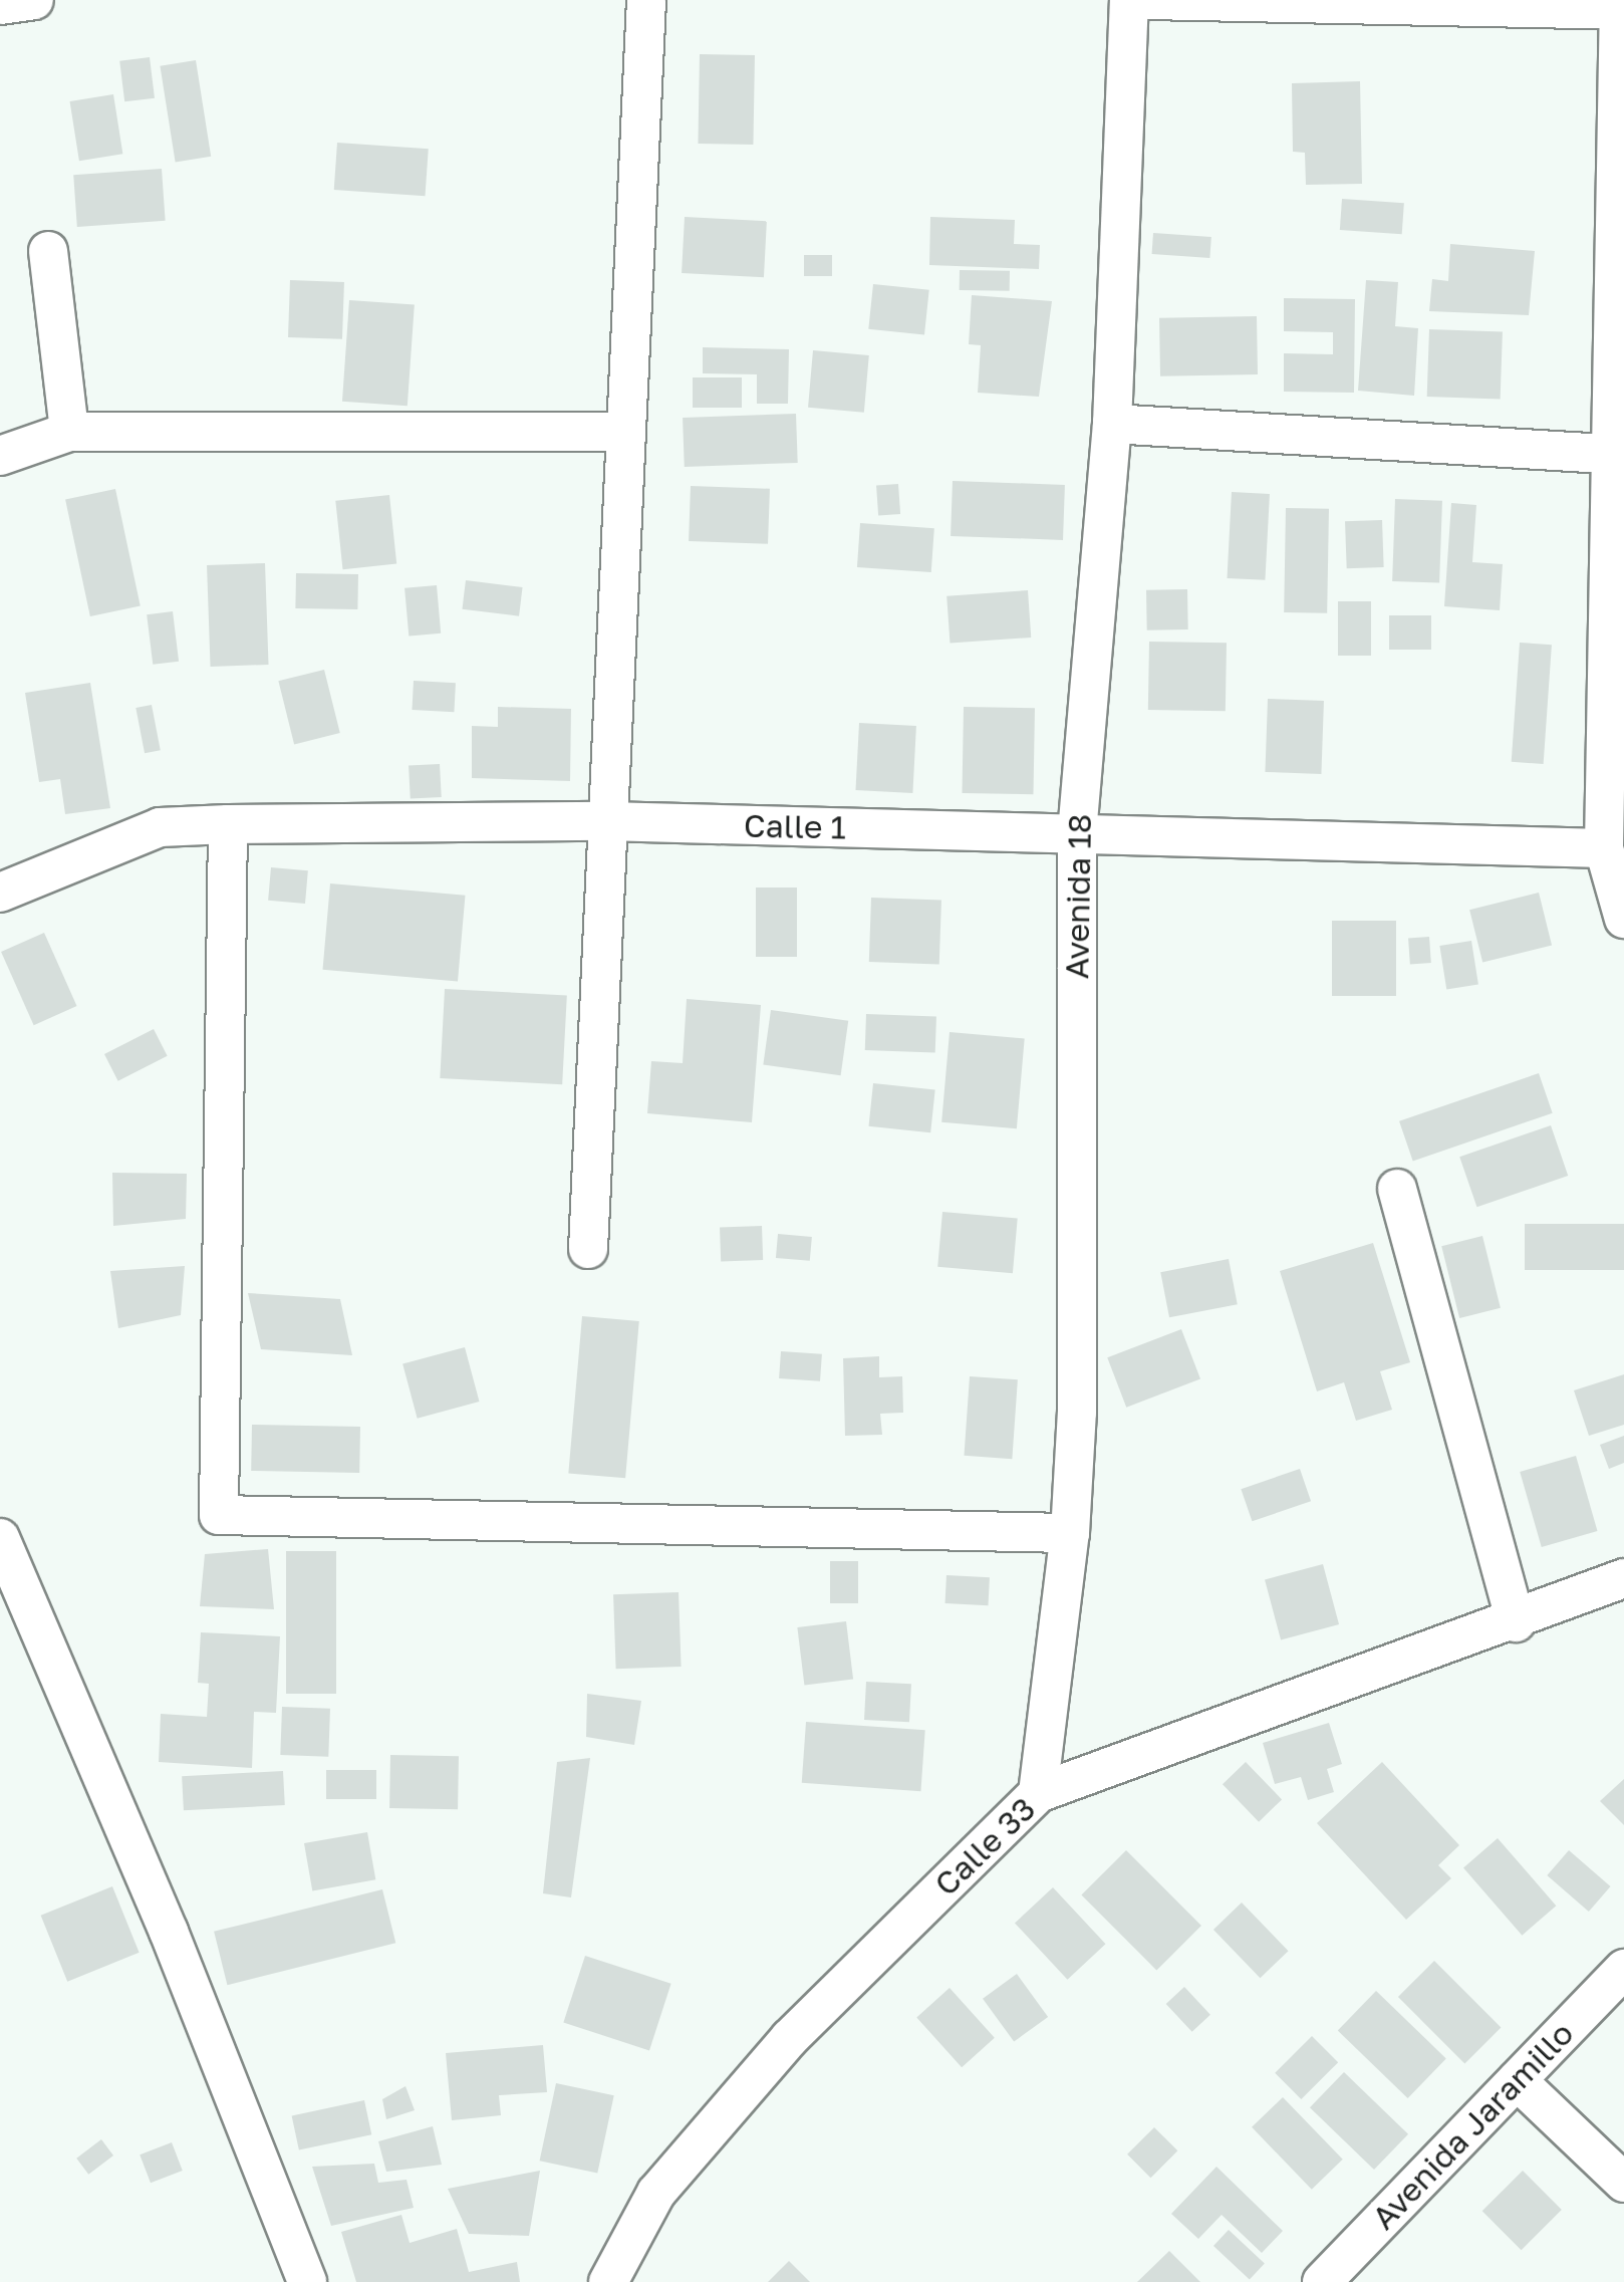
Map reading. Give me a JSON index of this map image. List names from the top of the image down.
{
  "streets": {
    "street": [
      "Calle 1",
      "Avenida 18",
      "Calle 33",
      "Avenida Jaramillo"
    ]
  },
  "crossings": [
    ["Calle 1", "Avenida 18"],
    ["Avenida 18", "Calle 33"]
  ]
}
